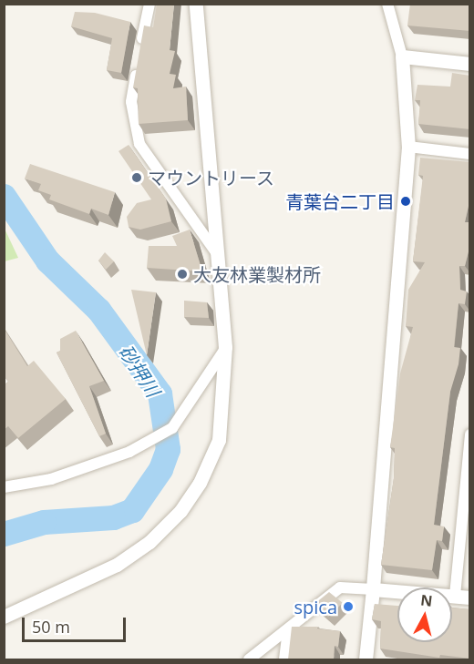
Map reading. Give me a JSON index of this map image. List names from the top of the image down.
{
  "water": ["砂押川"],
  "places": [
    "マウントリース",
    "青葉台二丁目",
    "大友林業製材所",
    "spica"
  ],
  "scale_bar": "50 m",
  "north": "top"
}
